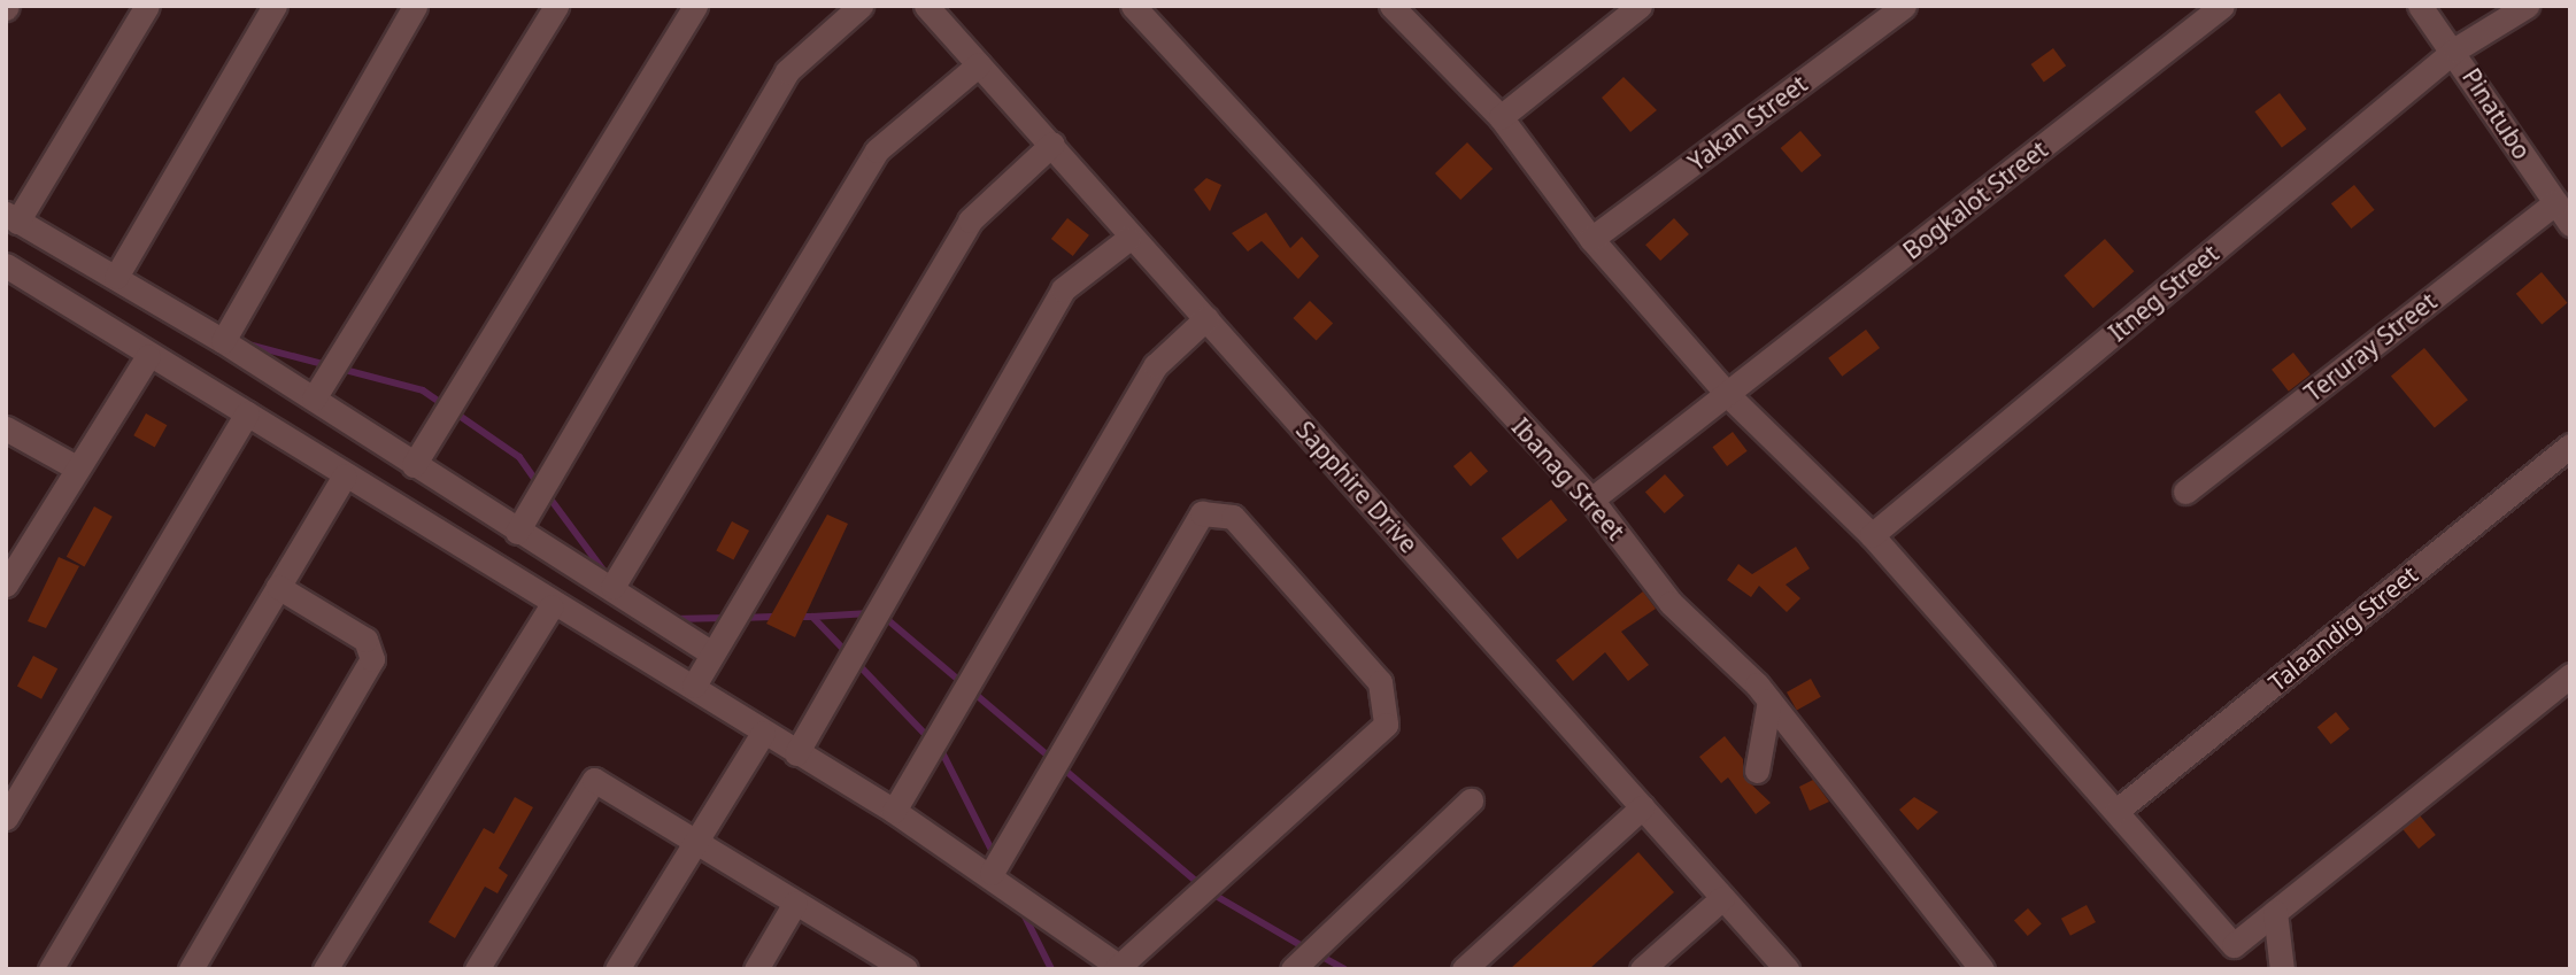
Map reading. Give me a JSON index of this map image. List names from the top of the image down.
{
  "streets": {
    "street": [
      "Pinatubo",
      "Yakan Street",
      "Bogkalot Street",
      "Itneg Street",
      "Teruray Street",
      "Ibanag Street",
      "Sapphire Drive",
      "Talaandig Street"
    ]
  },
  "crossings": [
    ["Pinatubo", "Itneg Street"],
    ["Pinatubo", "Teruray Street"],
    ["Bogkalot Street", "Ibanag Street"]
  ]
}
